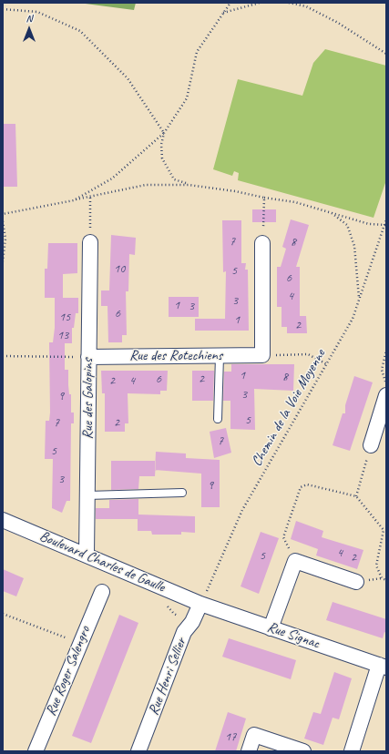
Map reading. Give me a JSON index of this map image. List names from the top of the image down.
{
  "streets": {
    "street": [
      "Rue des Rotechiens",
      "Rue des Galopins",
      "Boulevard Charles de Gaulle",
      "Rue Signac",
      "Rue Roger Salengro",
      "Rue Henri Sellier"
    ],
    "path": ["Chemin de la Voie Moyenne"]
  },
  "crossings": [
    ["Rue des Rotechiens", "Rue des Galopins"],
    ["Rue des Galopins", "Boulevard Charles de Gaulle"],
    ["Chemin de la Voie Moyenne", "Boulevard Charles de Gaulle"],
    ["Chemin de la Voie Moyenne", "Rue Signac"],
    ["Chemin de la Voie Moyenne", "Rue Henri Sellier"],
    ["Boulevard Charles de Gaulle", "Rue Signac"],
    ["Boulevard Charles de Gaulle", "Rue Henri Sellier"],
    ["Rue Signac", "Rue Henri Sellier"]
  ],
  "house_numbers": [
    "7",
    "8",
    "10",
    "5",
    "6",
    "4",
    "3",
    "1",
    "3",
    "6",
    "15",
    "1",
    "2",
    "13",
    "1",
    "8",
    "6",
    "2",
    "2",
    "4",
    "3",
    "9",
    "5",
    "7",
    "2",
    "7",
    "5",
    "3",
    "9",
    "4",
    "5",
    "2",
    "17"
  ],
  "north": "top"
}
